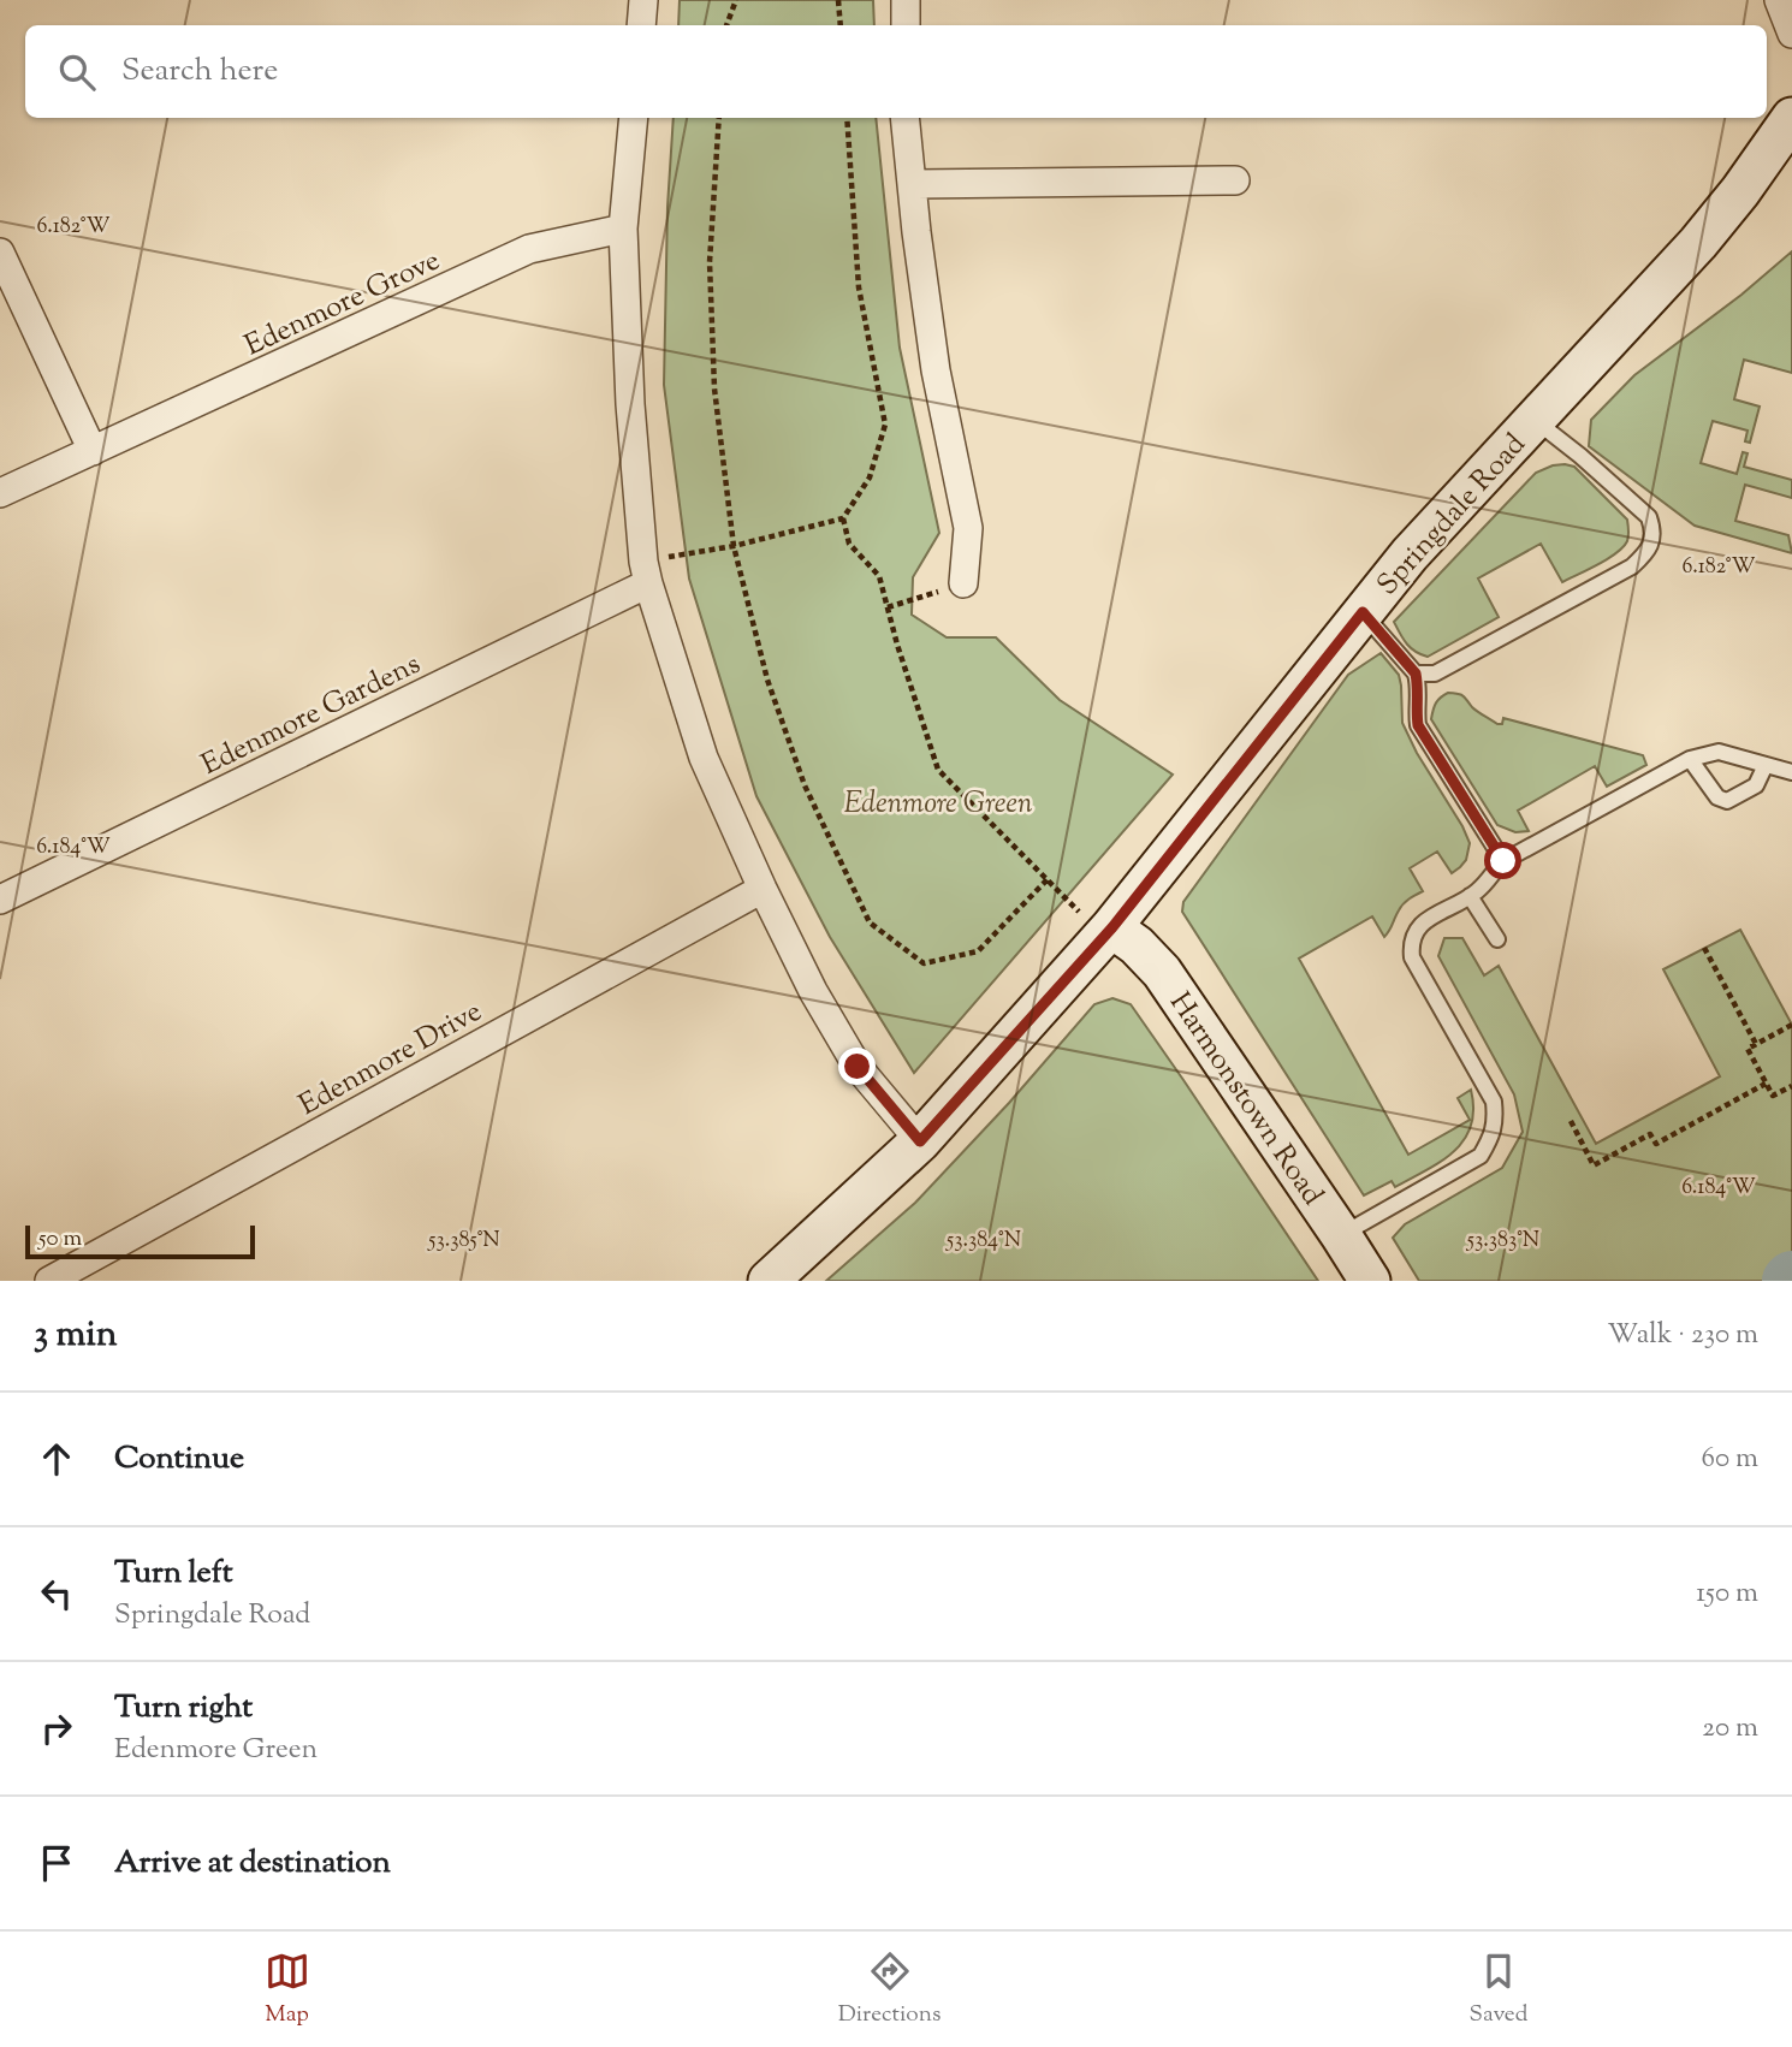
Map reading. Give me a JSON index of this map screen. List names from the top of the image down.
{
  "streets": {
    "street": [
      "Edenmore Grove",
      "Springdale Road",
      "Edenmore Gardens",
      "Edenmore Drive",
      "Harmonstown Road"
    ]
  },
  "crossings": [
    ["Springdale Road", "Harmonstown Road"]
  ],
  "parks": ["Edenmore Green"],
  "scale_bar": "50 m",
  "page": {
    "search": "Search here",
    "scale": "50 m",
    "heading": ["3 min", "Walk · 230 m"],
    "list": [
      ["Continue", "60 m"],
      ["Turn left", "Springdale Road", "150 m"],
      ["Turn right", "Edenmore Green", "20 m"],
      "Arrive at destination"
    ],
    "nav": ["Map", "Directions", "Saved"]
  },
  "coordinates": [
    "6.182°W",
    "6.184°W",
    "53.385°N",
    "53.384°N",
    "53.383°N"
  ]
}
